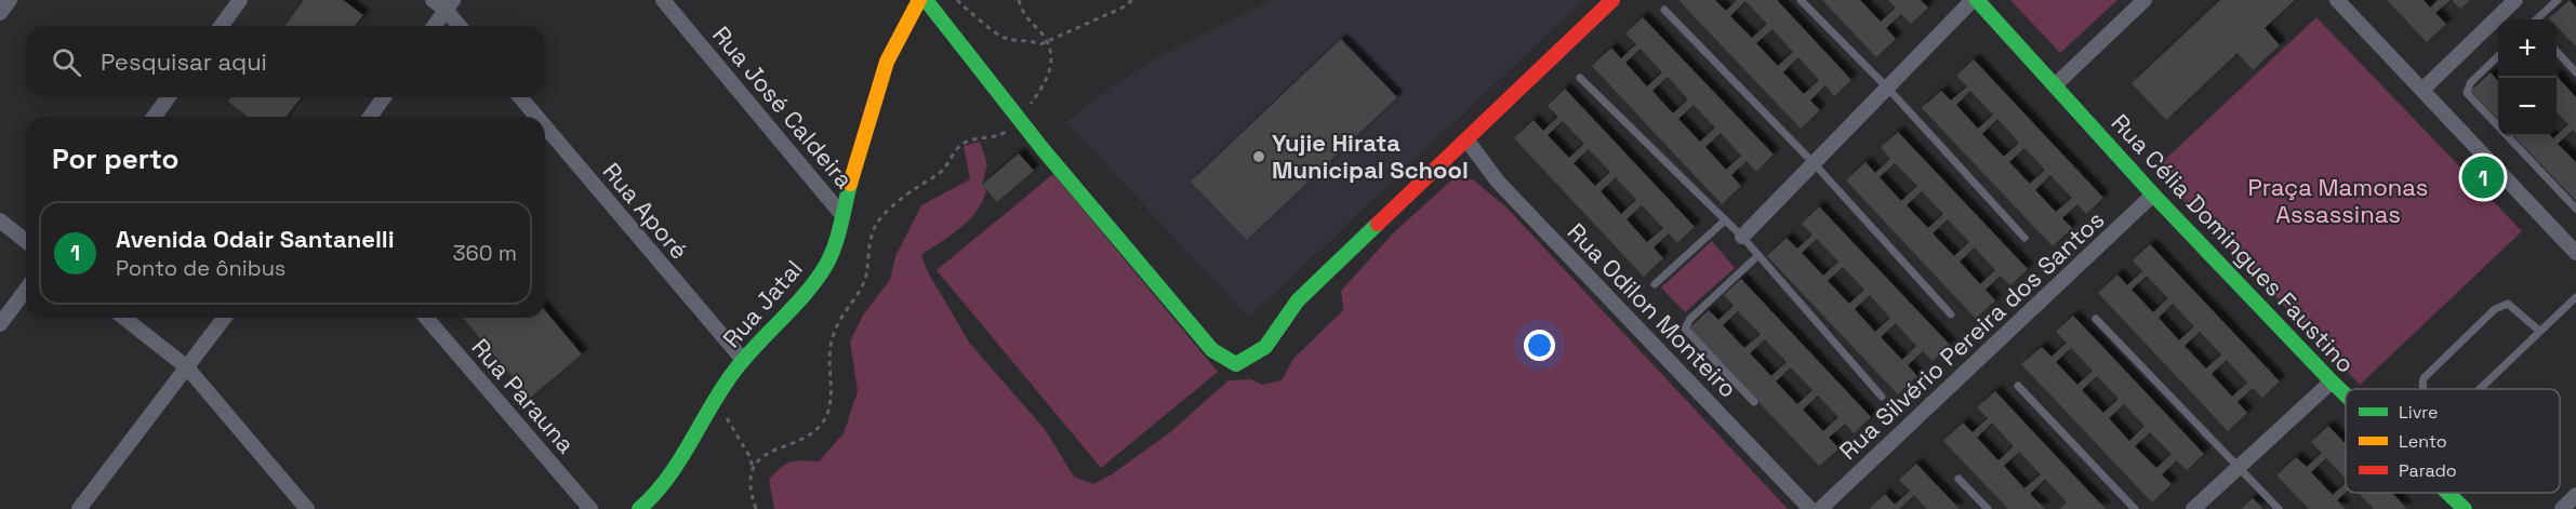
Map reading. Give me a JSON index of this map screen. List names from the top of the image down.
{
  "streets": {
    "street": [
      "Rua José Caldeira",
      "Rua Aporé",
      "Rua Célia Domingues Faustino",
      "Rua Jatal",
      "Rua Odilon Monteiro",
      "Rua Silvério Pereira dos Santos",
      "Rua Parauna"
    ]
  },
  "crossings": [
    ["Rua José Caldeira", "Rua Jatal"],
    ["Rua Aporé", "Rua Jatal"],
    ["Rua Célia Domingues Faustino", "Rua Silvério Pereira dos Santos"]
  ],
  "parks": ["Praça Mamonas Assassinas"],
  "places": ["Yujie Hirata Municipal School"],
  "legend": ["Livre", "Lento", "Parado"],
  "page": {
    "map_buttons": ["+", "−"],
    "search": "Pesquisar aqui",
    "heading": "Por perto",
    "pins": "1",
    "list": [
      {
        "mark": "1",
        "name": "Avenida Odair Santanelli",
        "note": "Ponto de ônibus",
        "value": "360 m"
      }
    ]
  }
}
